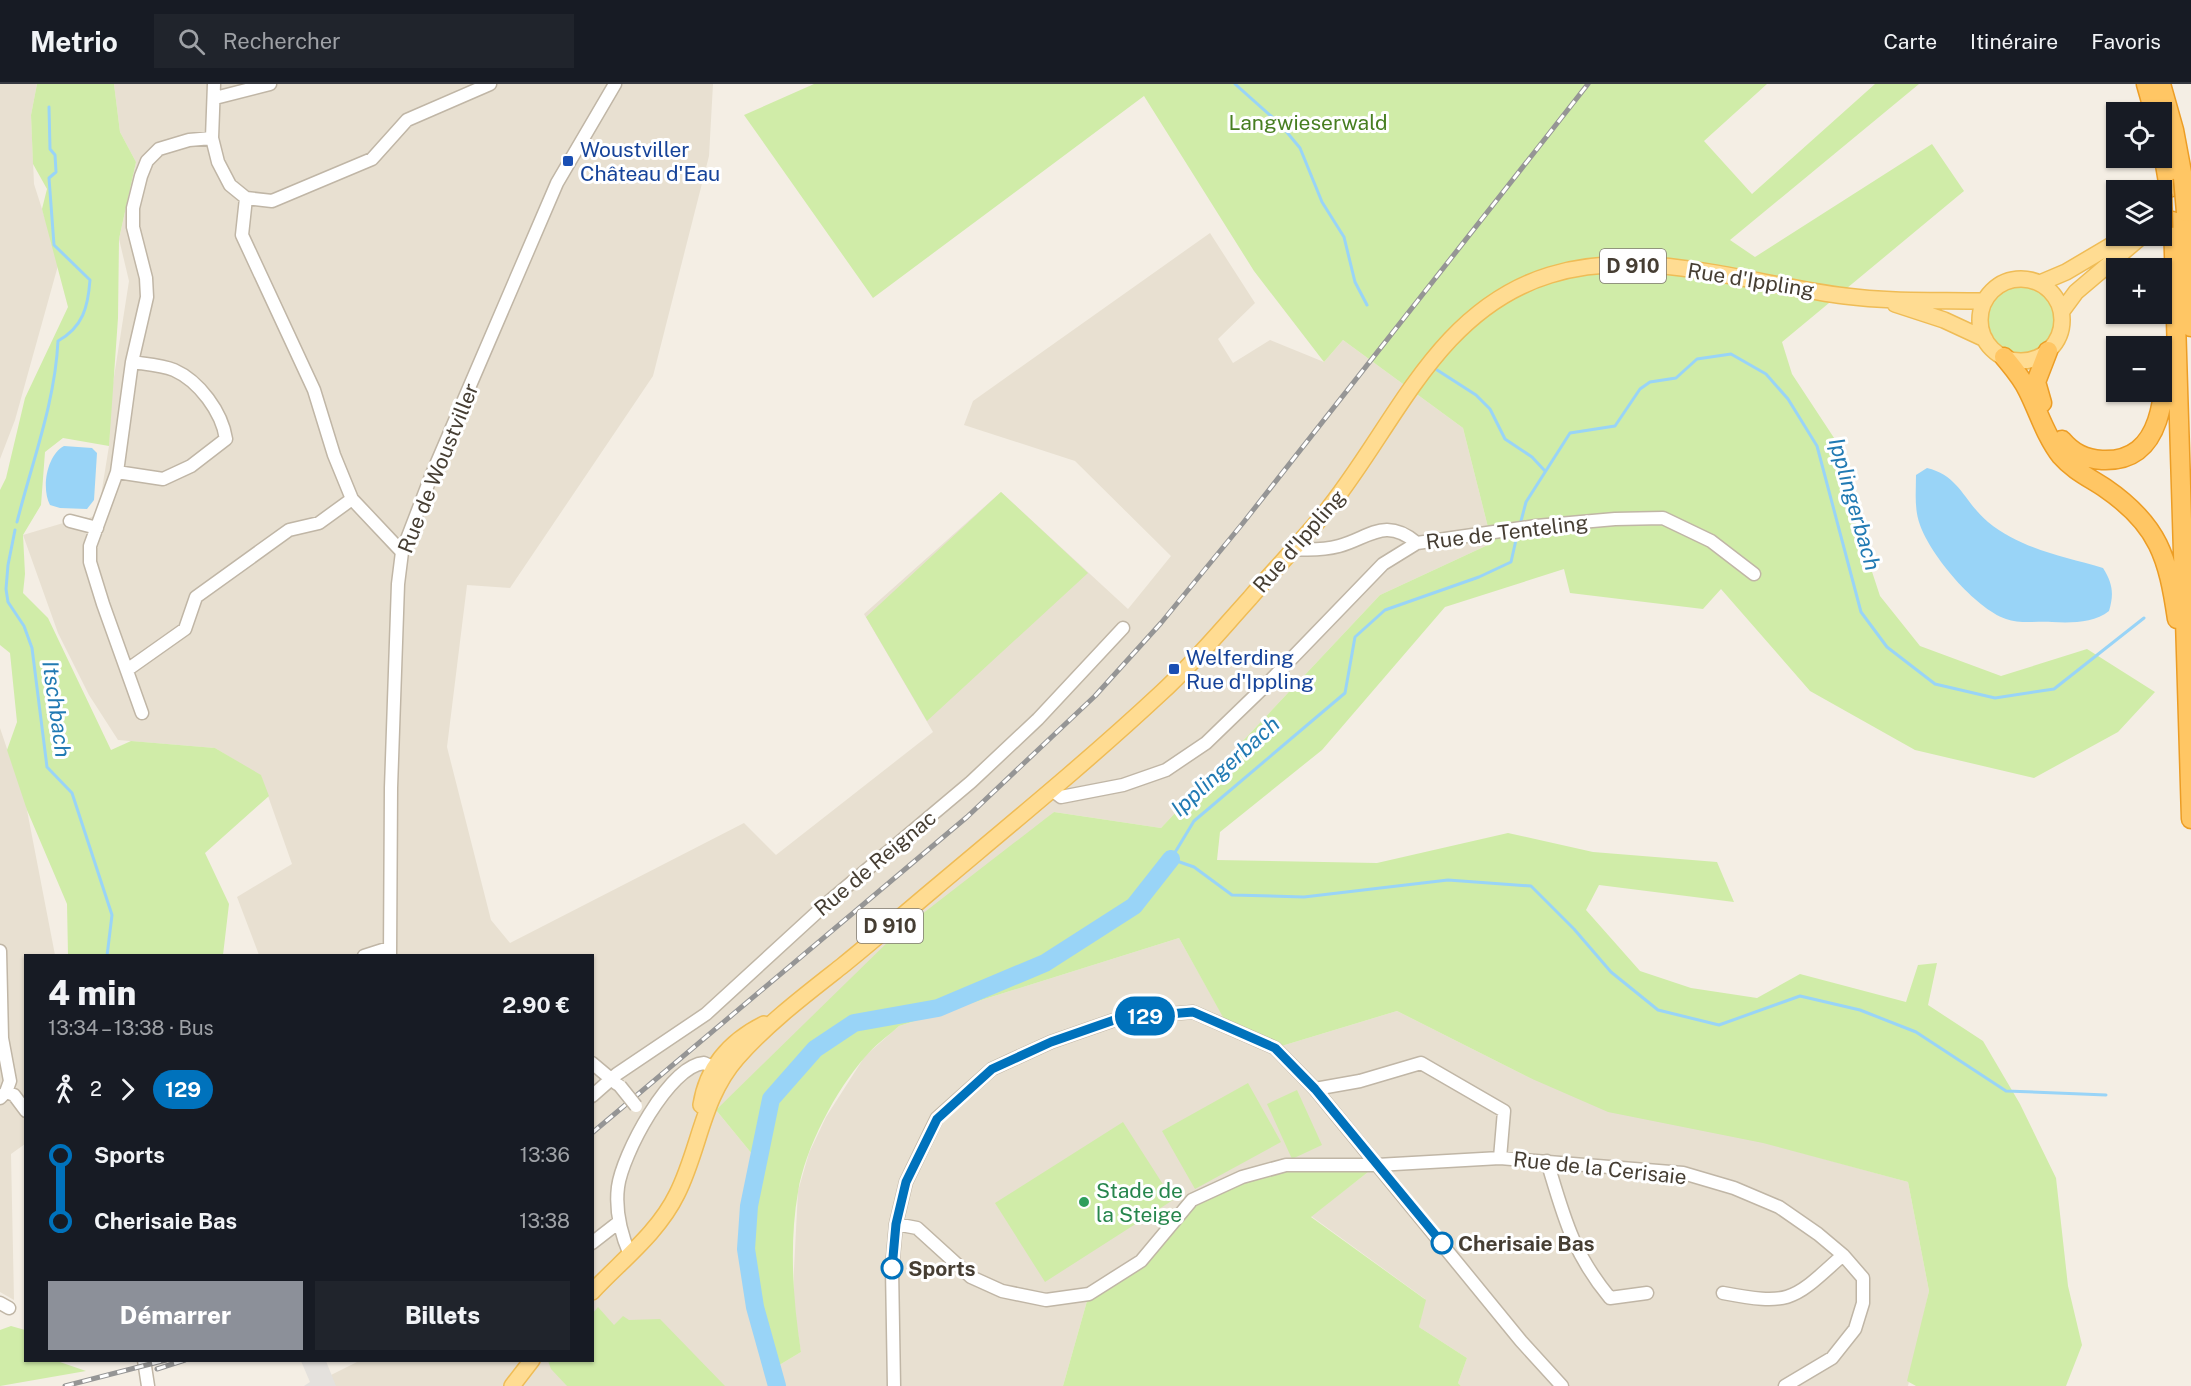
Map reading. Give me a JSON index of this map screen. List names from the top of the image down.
{
  "streets": {
    "main road": ["D 910", "Rue d'Ippling"],
    "street": [
      "Rue de Woustviller",
      "Rue de Tenteling",
      "Rue de Reignac",
      "Rue de la Cerisaie"
    ]
  },
  "crossings": [
    ["Rue d'Ippling", "Rue de Tenteling"]
  ],
  "water": ["Ipplingerbach", "Itschbach"],
  "parks": ["Langwieserwald"],
  "places": {
    "transit": ["Woustviller Château d'Eau", "Welferding Rue d'Ippling"],
    "other": ["Stade de la Steige", "Cherisaie Bas", "Sports"]
  },
  "lines": ["bus line 129"],
  "page": {
    "header": "Metrio",
    "search": "Rechercher",
    "nav": ["Carte", "Itinéraire", "Favoris"],
    "on_map": "129",
    "map_buttons": ["+", "−"],
    "heading": ["4 min", "13:34 – 13:38 · Bus", "2.90 €"],
    "legs": ["2", "129"],
    "list": [
      {
        "name": "Sports",
        "value": "13:36"
      },
      {
        "name": "Cherisaie Bas",
        "value": "13:38"
      }
    ],
    "buttons": ["Démarrer", "Billets"]
  }
}
